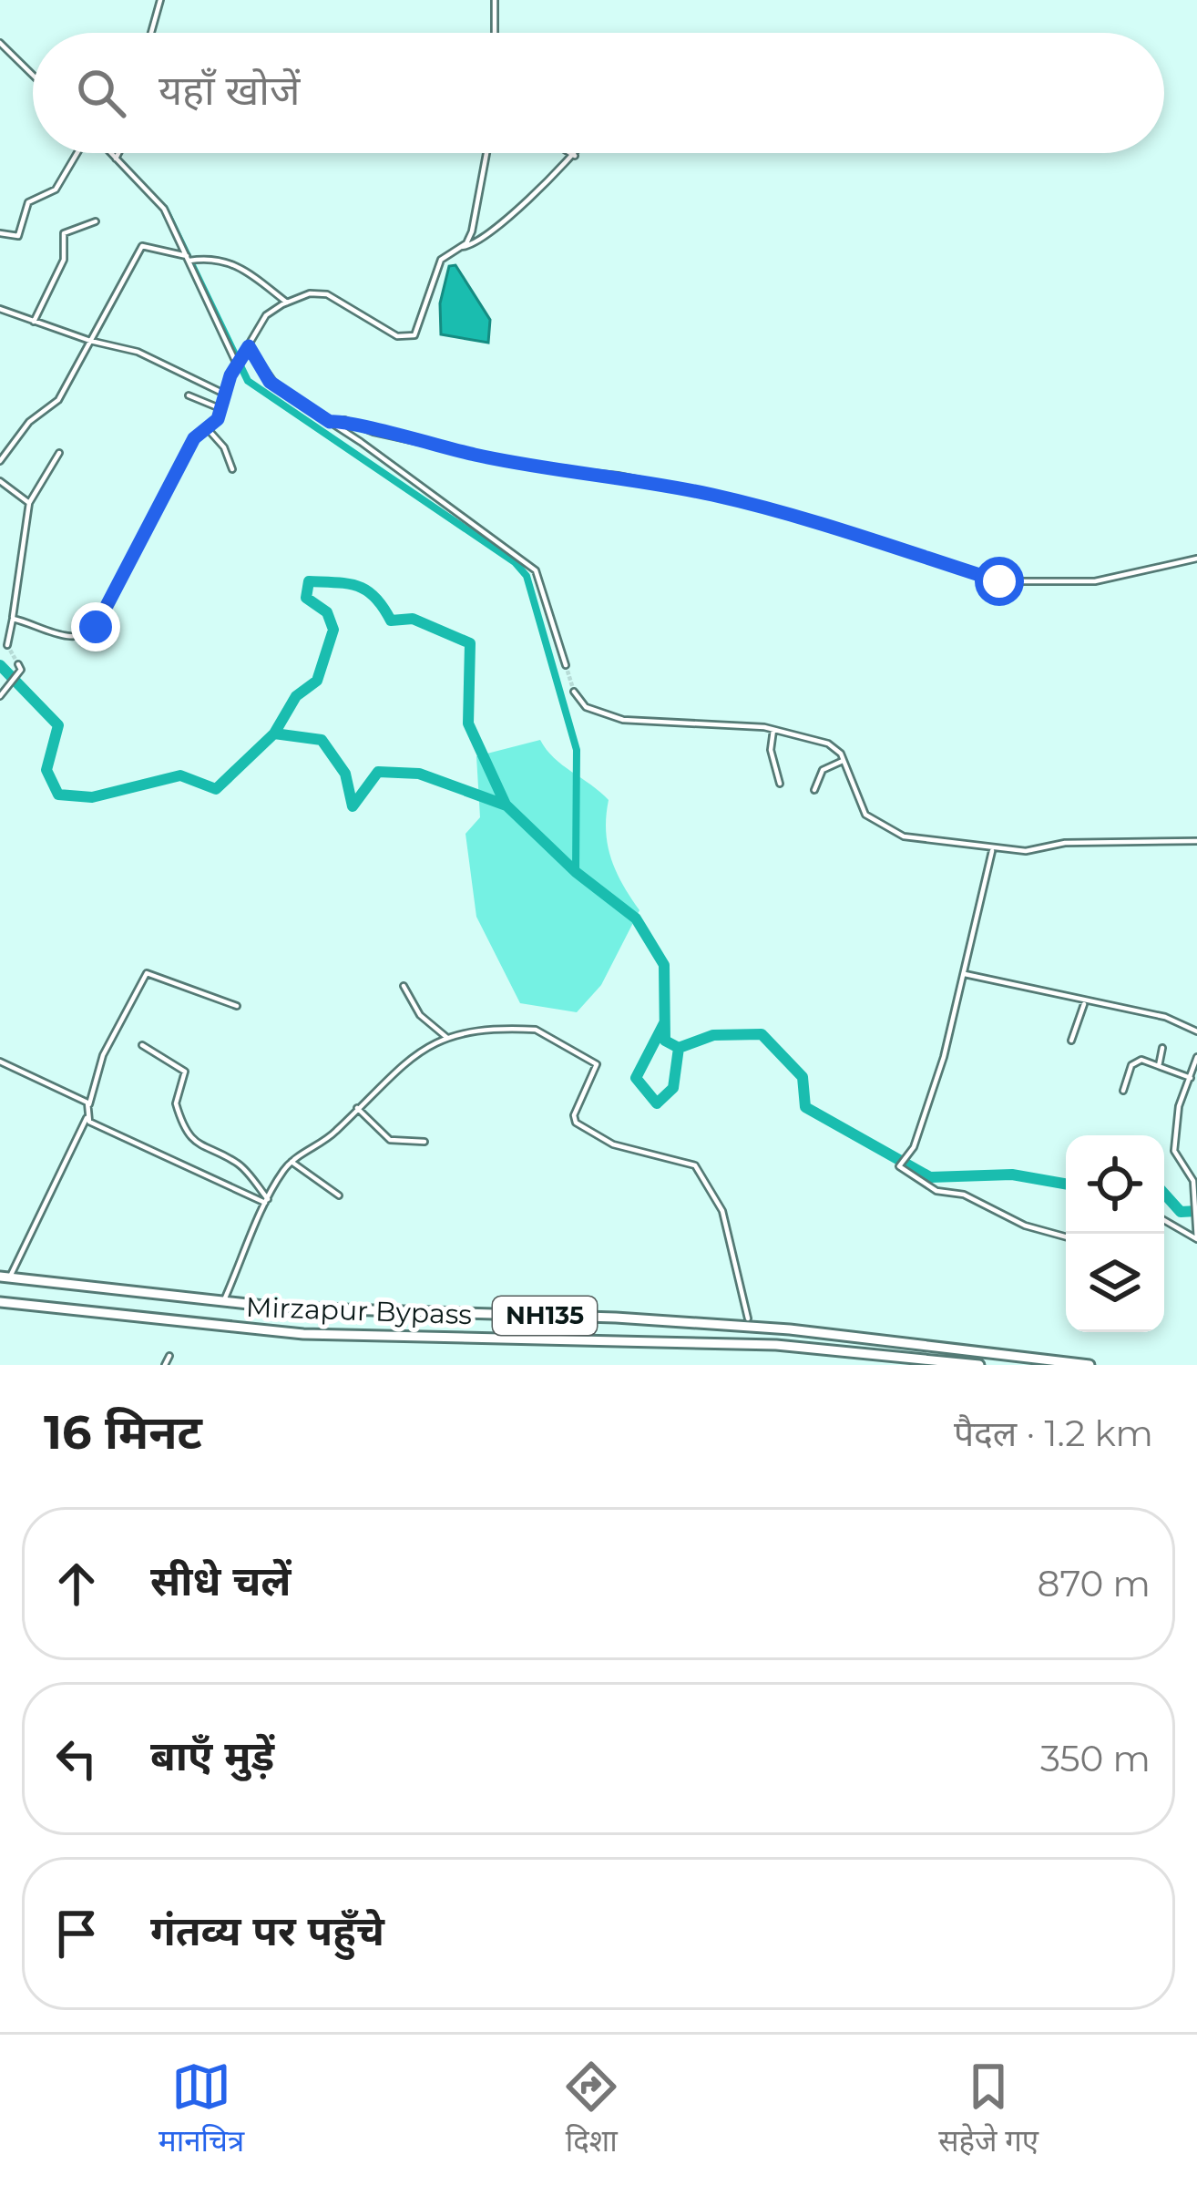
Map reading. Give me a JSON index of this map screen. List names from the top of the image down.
{
  "streets": {
    "highway": ["Mirzapur Bypass", "NH135"]
  },
  "page": {
    "search": "यहाँ खोजें",
    "heading": ["16 मिनट", "पैदल · 1.2 km"],
    "list": [
      ["सीधे चलें", "870 m"],
      ["बाएँ मुड़ें", "350 m"],
      "गंतव्य पर पहुँचे"
    ],
    "nav": ["मानचित्र", "दिशा", "सहेजे गए"]
  }
}
